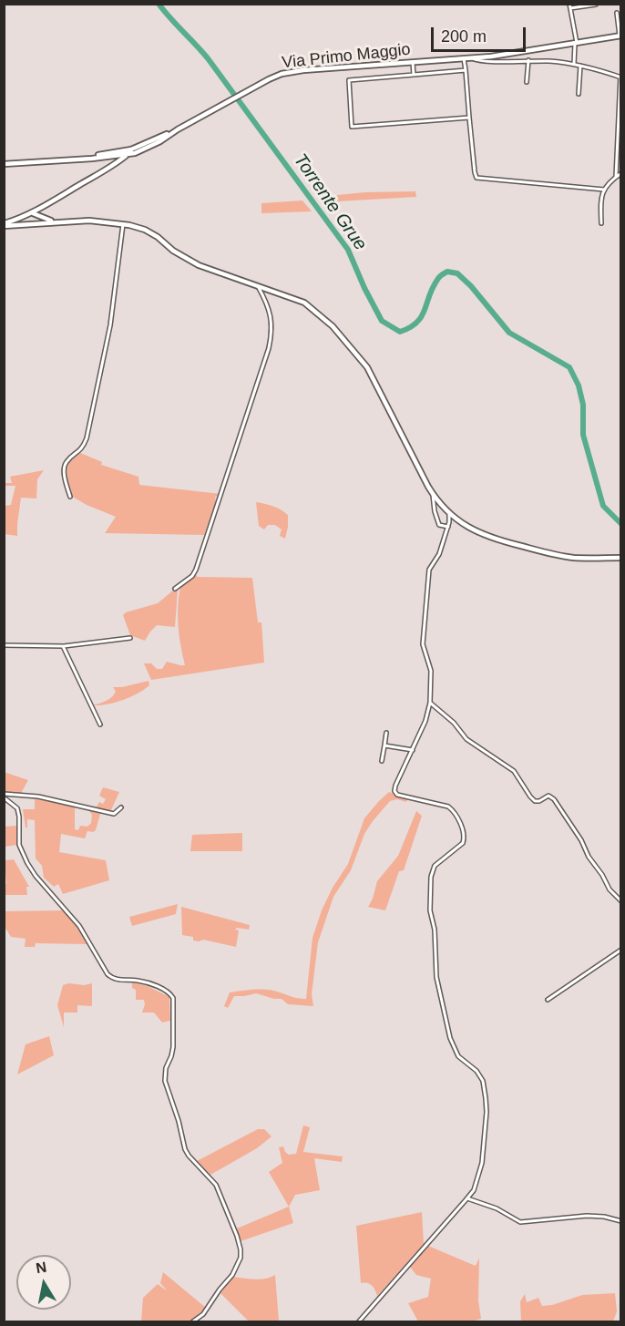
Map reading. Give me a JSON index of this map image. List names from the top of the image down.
{
  "streets": {
    "main road": ["Via Primo Maggio"]
  },
  "water": ["Torrente Grue"],
  "scale_bar": "200 m",
  "north": "top"
}
